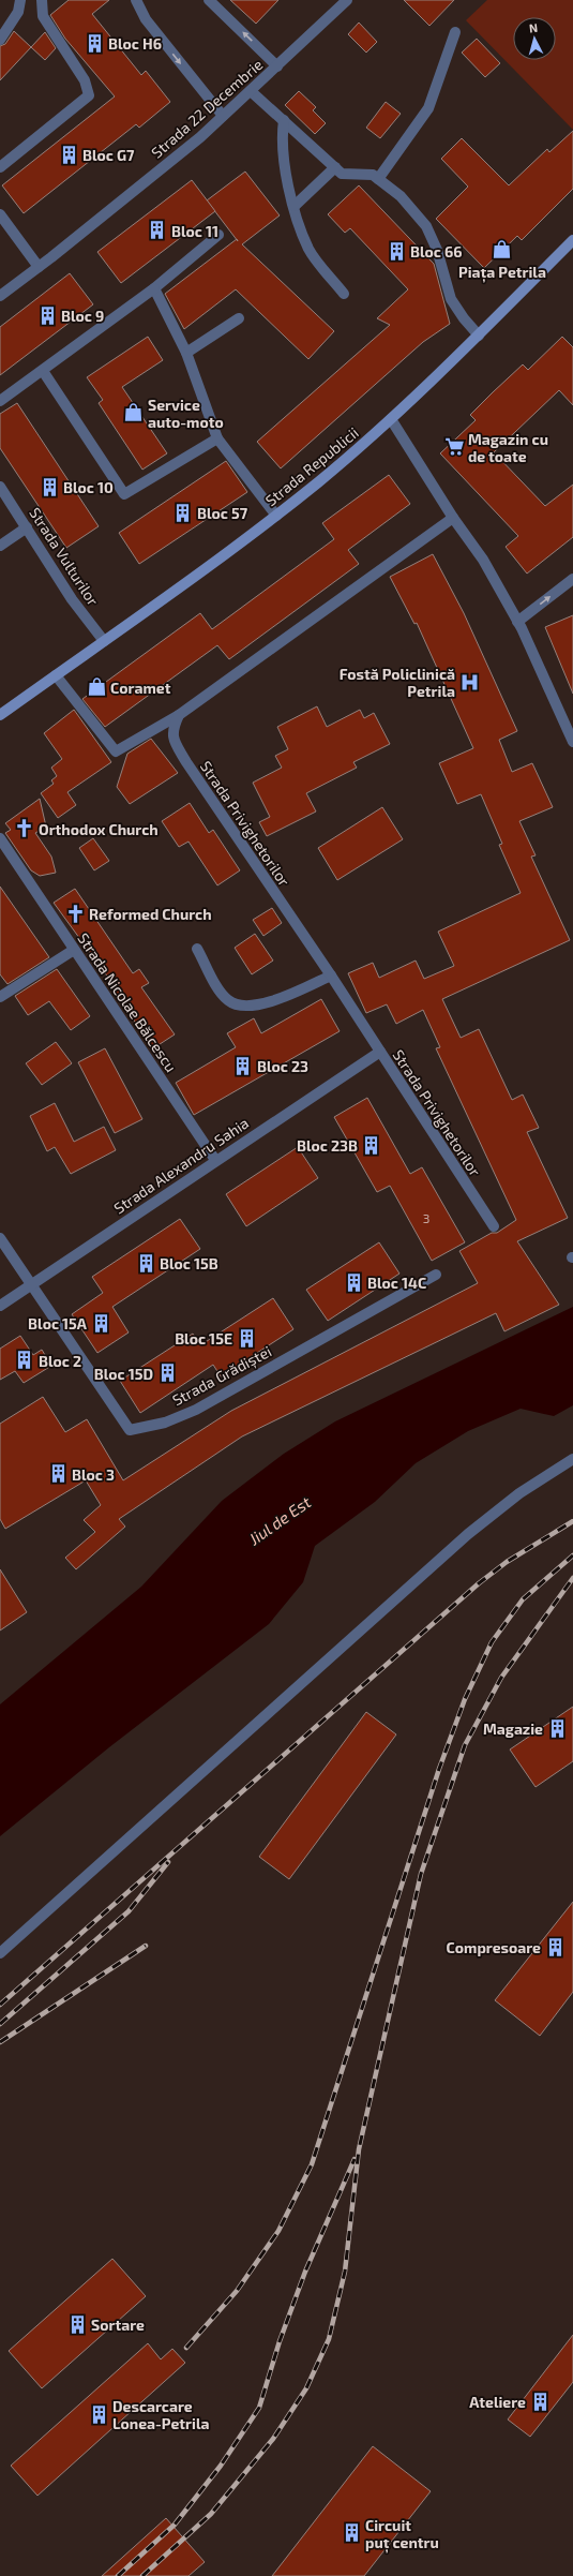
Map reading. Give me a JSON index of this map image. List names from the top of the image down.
{
  "streets": {
    "main road": ["Strada Republicii"],
    "street": [
      "Strada 22 Decembrie",
      "Strada Vulturilor",
      "Strada Privighetorilor",
      "Strada Nicolae Bălcescu",
      "Strada Alexandru Sahia",
      "Strada Grădiștei"
    ]
  },
  "crossings": [
    ["Strada Republicii", "Strada Vulturilor"],
    ["Strada Privighetorilor", "Strada Alexandru Sahia"],
    ["Strada Nicolae Bălcescu", "Strada Alexandru Sahia"],
    ["Strada Alexandru Sahia", "Strada Grădiștei"]
  ],
  "water": ["Jiul de Est"],
  "places": {
    "building": [
      "Bloc H6",
      "Bloc G7",
      "Bloc 11",
      "Bloc 66",
      "Bloc 9",
      "Bloc 10",
      "Bloc 57",
      "Bloc 23",
      "Bloc 23B",
      "Bloc 15B",
      "Bloc 14C",
      "Bloc 15A",
      "Bloc 15E",
      "Bloc 2",
      "Bloc 15D",
      "Bloc 3",
      "Magazie",
      "Compresoare",
      "Sortare",
      "Ateliere",
      "Descarcare Lonea-Petrila",
      "Circuit puț centru"
    ],
    "shop": ["Piața Petrila", "Service auto-moto", "Coramet"],
    "supermarket": ["Magazin cu de toate"],
    "hospital": ["Fostă Policlinică Petrila"],
    "church": ["Orthodox Church", "Reformed Church"]
  },
  "house_numbers": ["3"],
  "north": "top"
}
